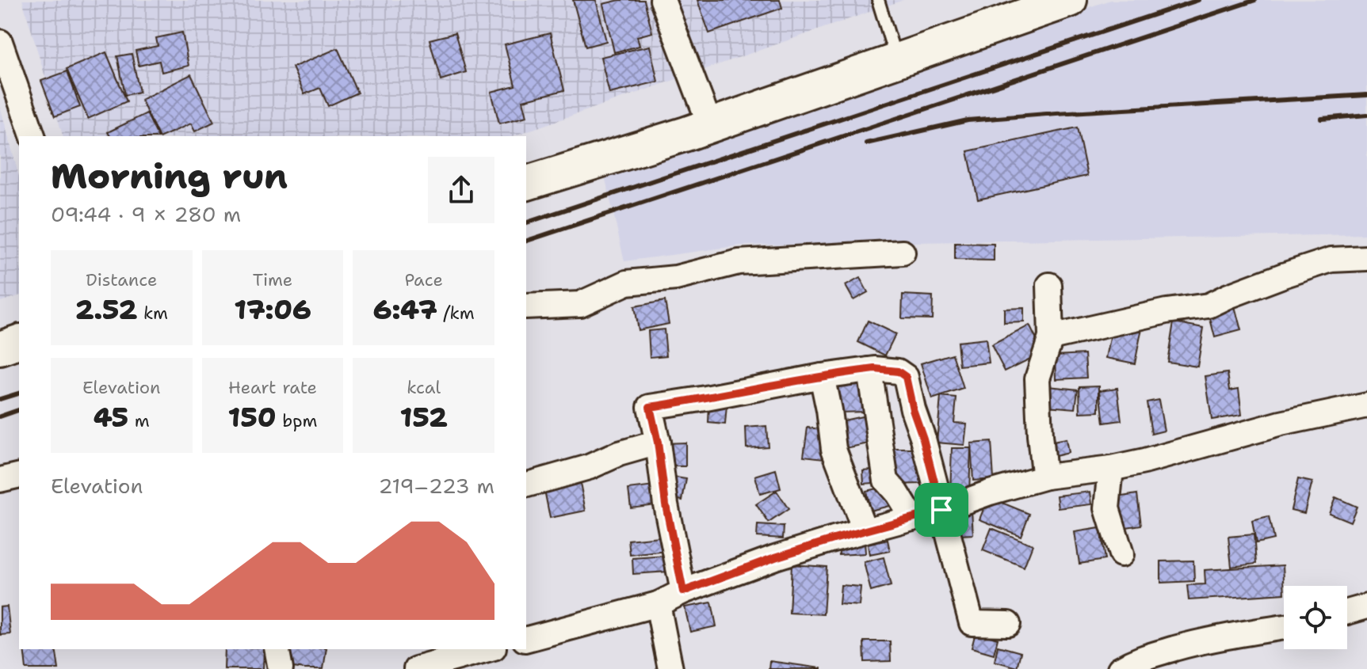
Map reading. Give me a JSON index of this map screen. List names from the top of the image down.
{
  "page": {
    "heading": ["Morning run", "09:44 · 9 × 280 m"],
    "stats": [
      ["Distance", "2.52 km"],
      ["Time", "17:06"],
      ["Pace", "6:47 /km"],
      ["Elevation", "45 m"],
      ["Heart rate", "150 bpm"],
      ["kcal", "152"]
    ],
    "chart": ["Elevation", "219–223 m"]
  }
}
